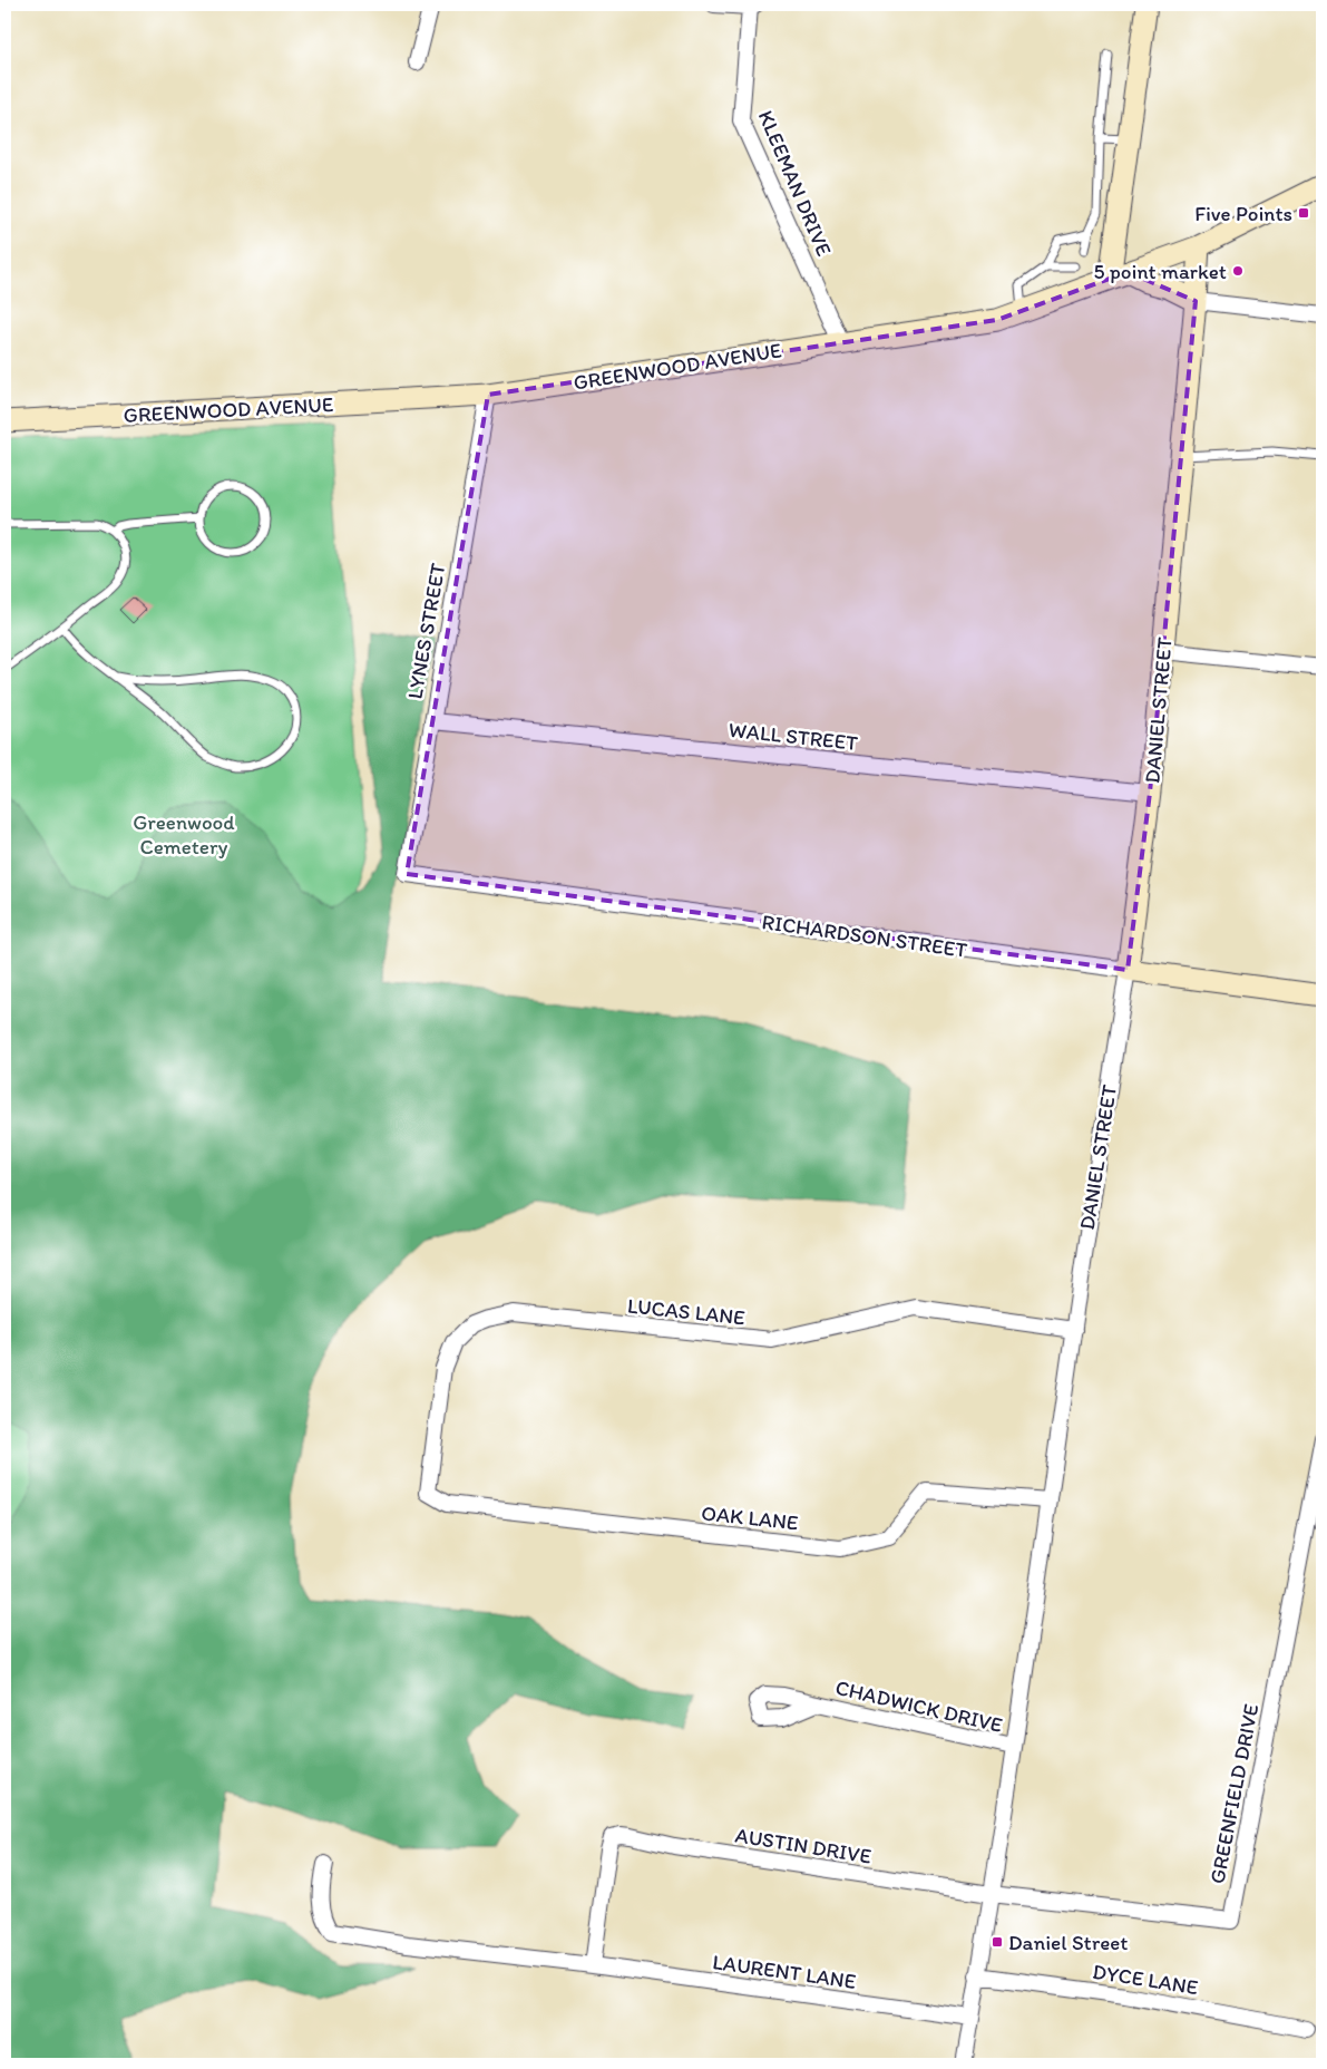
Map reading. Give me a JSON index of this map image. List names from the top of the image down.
{
  "streets": {
    "main road": ["GREENWOOD AVENUE", "DANIEL STREET", "RICHARDSON STREET"],
    "street": [
      "KLEEMAN DRIVE",
      "LYNES STREET",
      "WALL STREET",
      "LUCAS LANE",
      "OAK LANE",
      "CHADWICK DRIVE",
      "GREENFIELD DRIVE",
      "AUSTIN DRIVE",
      "LAURENT LANE",
      "DYCE LANE"
    ]
  },
  "crossings": [
    ["KLEEMAN DRIVE", "GREENWOOD AVENUE"],
    ["GREENWOOD AVENUE", "LYNES STREET"],
    ["GREENWOOD AVENUE", "DANIEL STREET"],
    ["LYNES STREET", "WALL STREET"],
    ["LYNES STREET", "RICHARDSON STREET"],
    ["DANIEL STREET", "WALL STREET"],
    ["DANIEL STREET", "RICHARDSON STREET"],
    ["DANIEL STREET", "LUCAS LANE"],
    ["DANIEL STREET", "OAK LANE"],
    ["DANIEL STREET", "CHADWICK DRIVE"],
    ["DANIEL STREET", "GREENFIELD DRIVE"],
    ["DANIEL STREET", "AUSTIN DRIVE"],
    ["DANIEL STREET", "LAURENT LANE"],
    ["DANIEL STREET", "DYCE LANE"],
    ["LUCAS LANE", "OAK LANE"],
    ["GREENFIELD DRIVE", "AUSTIN DRIVE"],
    ["AUSTIN DRIVE", "LAURENT LANE"]
  ],
  "parks": ["Greenwood Cemetery"],
  "places": {
    "transit": ["Five Points", "Daniel Street"],
    "other": ["5 point market"]
  }
}
